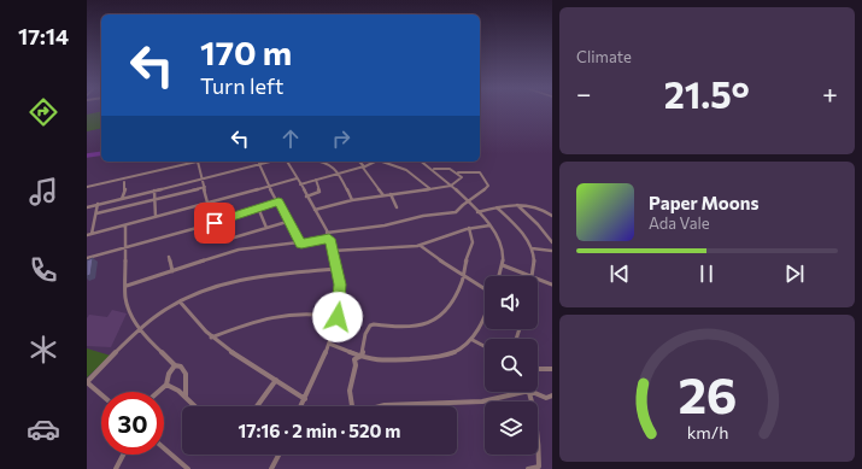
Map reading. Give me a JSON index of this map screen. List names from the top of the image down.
{
  "page": {
    "tabs": "17:14",
    "tile": "Climate",
    "turn": ["170 m", "Turn left"],
    "heat": ["−", "21.5°", "+"],
    "song": ["Paper Moons", "Ada Vale"],
    "limit": "30",
    "trip": "17:16 · 2 min · 520 m",
    "gauge": ["26", "km/h"]
  }
}
